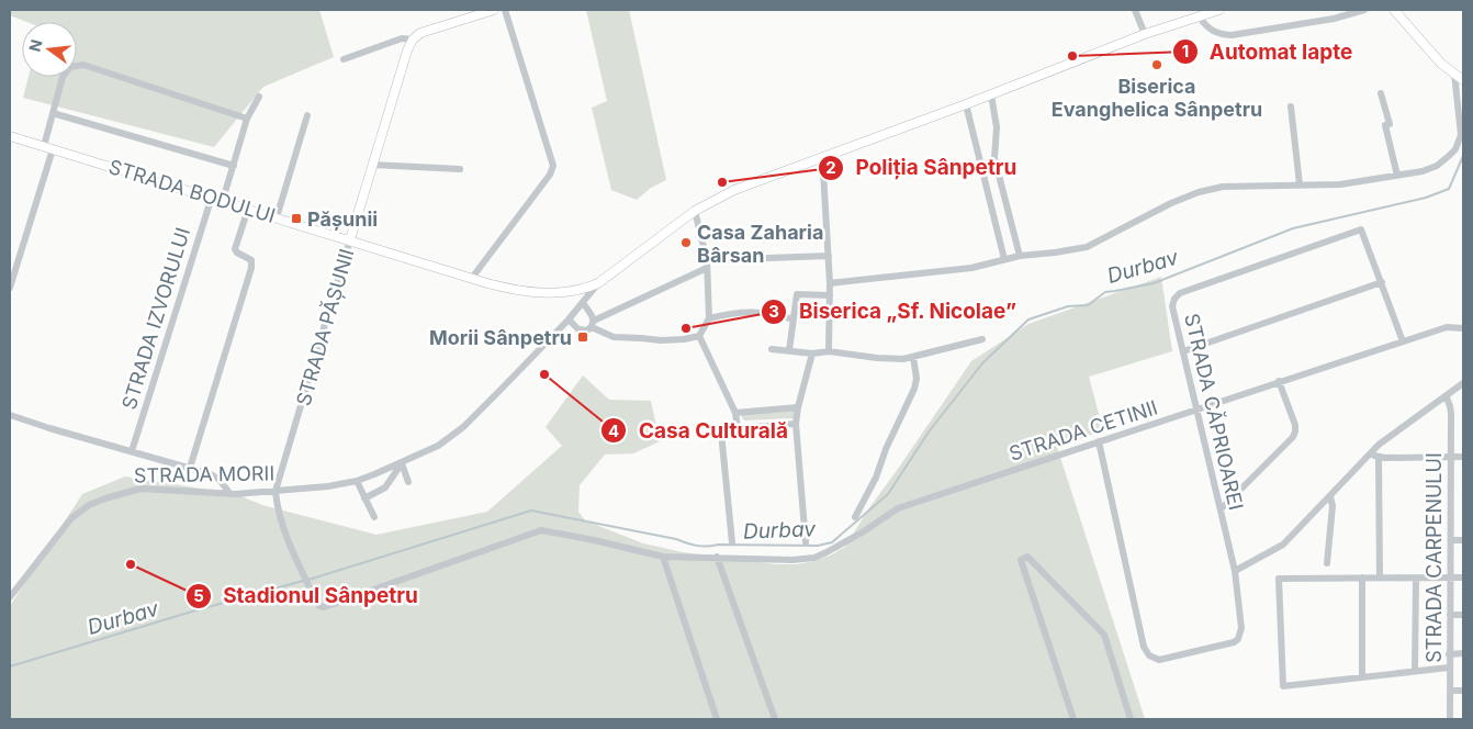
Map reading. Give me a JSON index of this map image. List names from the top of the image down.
{
  "streets": {
    "main road": ["STRADA BODULUI", "STRADA PĂȘUNII"],
    "street": [
      "STRADA IZVORULUI",
      "STRADA CĂPRIOAREI",
      "STRADA CETINII",
      "STRADA MORII",
      "STRADA CARPENULUI"
    ]
  },
  "crossings": [
    ["STRADA BODULUI", "STRADA IZVORULUI"],
    ["STRADA BODULUI", "STRADA PĂȘUNII"],
    ["STRADA BODULUI", "STRADA MORII"],
    ["STRADA PĂȘUNII", "STRADA CETINII"],
    ["STRADA PĂȘUNII", "STRADA MORII"],
    ["STRADA CĂPRIOAREI", "STRADA CETINII"],
    ["STRADA CETINII", "STRADA MORII"]
  ],
  "water": ["Durbav"],
  "places": {
    "other": [
      "Automat lapte",
      "Biserica Evanghelica Sânpetru",
      "Poliția Sânpetru",
      "Casa Zaharia Bârsan",
      "Biserica „Sf. Nicolae”",
      "Casa Culturală",
      "Stadionul Sânpetru"
    ],
    "transit": ["Pășunii", "Morii Sânpetru"]
  },
  "north": "left"
}
